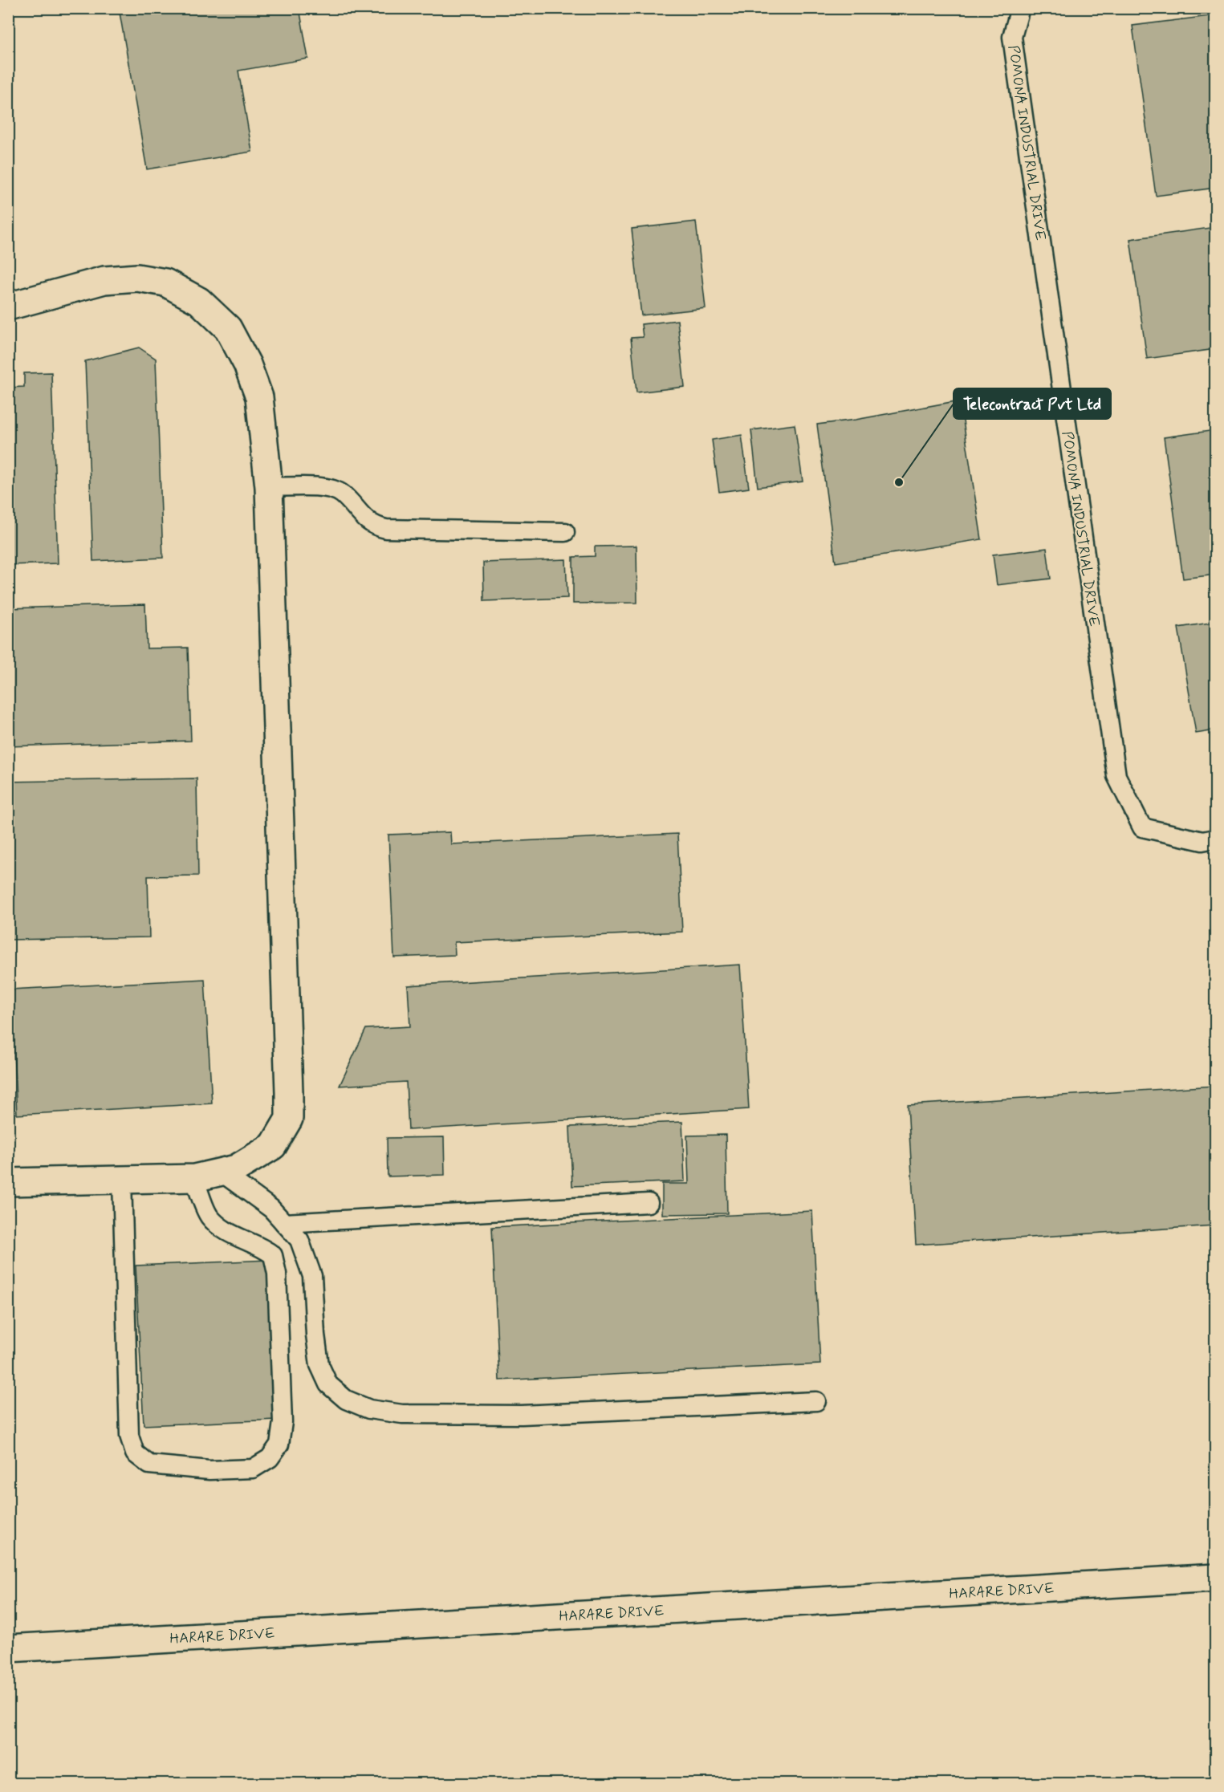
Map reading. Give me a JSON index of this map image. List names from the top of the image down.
{
  "streets": {
    "street": ["HARARE DRIVE"],
    "lane": ["POMONA INDUSTRIAL DRIVE"]
  },
  "places": ["Telecontract Pvt Ltd"]
}
